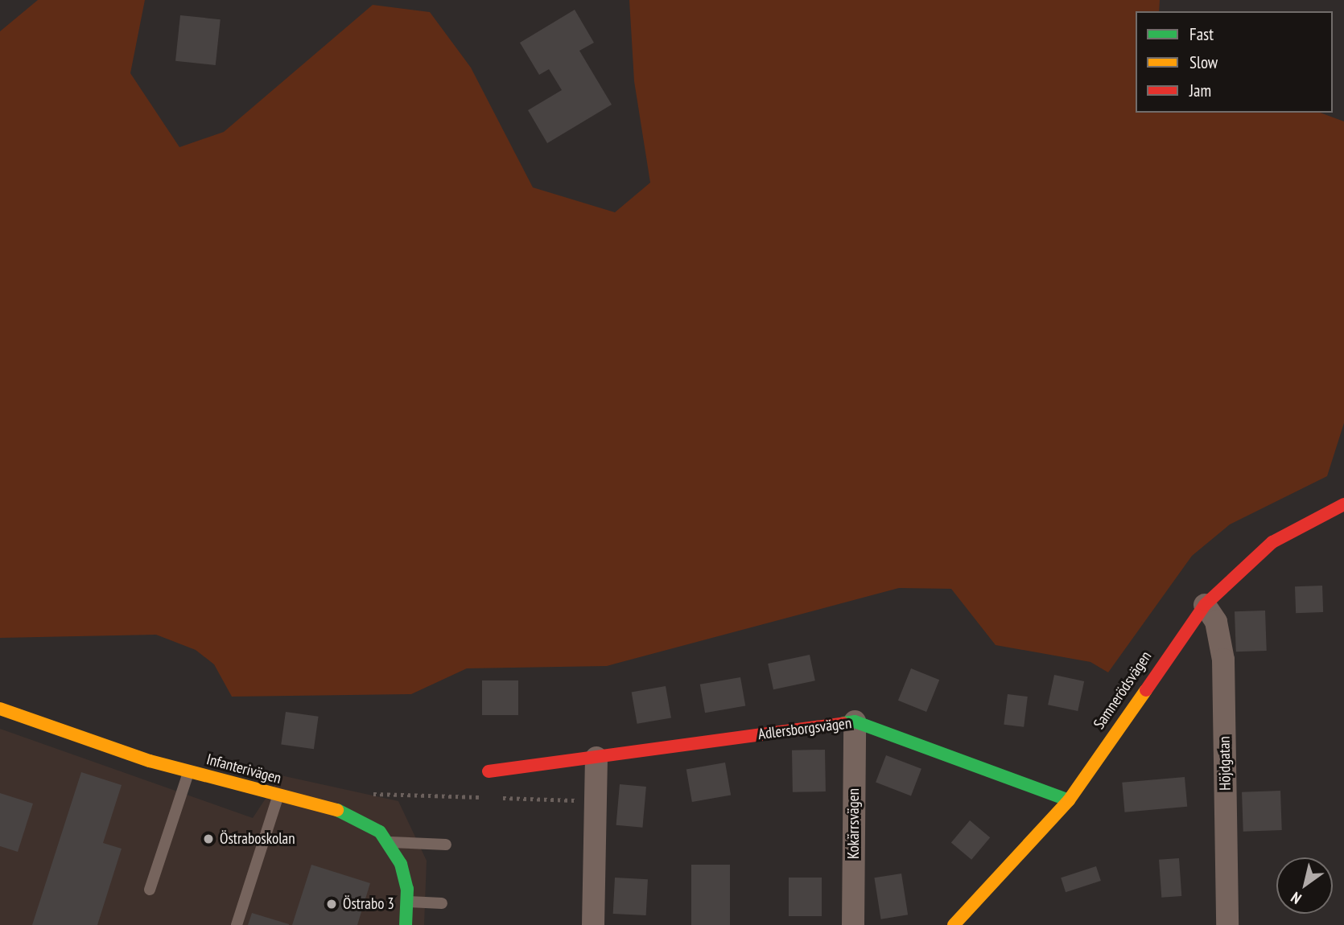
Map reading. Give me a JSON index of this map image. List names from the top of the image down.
{
  "streets": {
    "street": [
      "Samnerödsvägen",
      "Adlersborgsvägen",
      "Höjdgatan",
      "Infanterivägen",
      "Kokärrsvägen"
    ]
  },
  "crossings": [
    ["Samnerödsvägen", "Adlersborgsvägen"],
    ["Samnerödsvägen", "Höjdgatan"],
    ["Adlersborgsvägen", "Kokärrsvägen"]
  ],
  "places": ["Östraboskolan", "Östrabo 3"],
  "legend": ["Fast", "Slow", "Jam"],
  "north": "bottom left"
}
